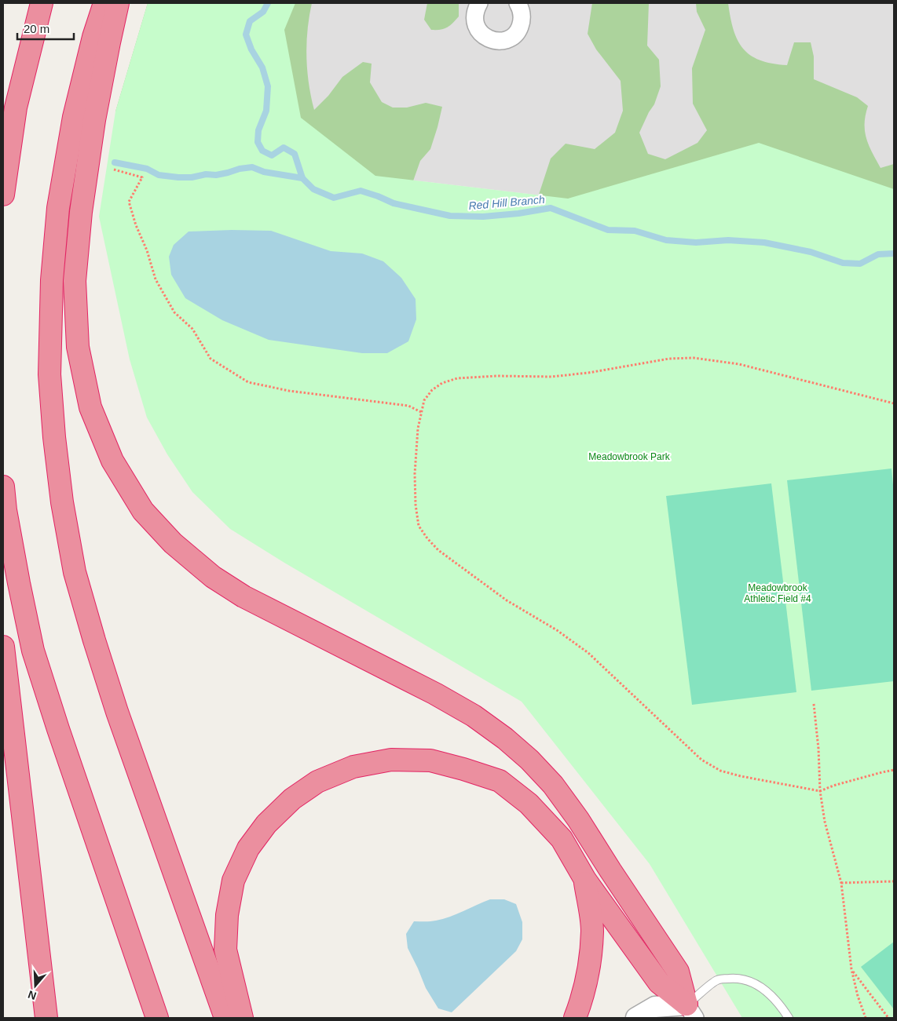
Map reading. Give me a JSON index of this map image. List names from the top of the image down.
{
  "water": ["Red Hill Branch"],
  "parks": ["Meadowbrook Park", "Meadowbrook Athletic Field #4"],
  "scale_bar": "20 m",
  "north": "bottom"
}
